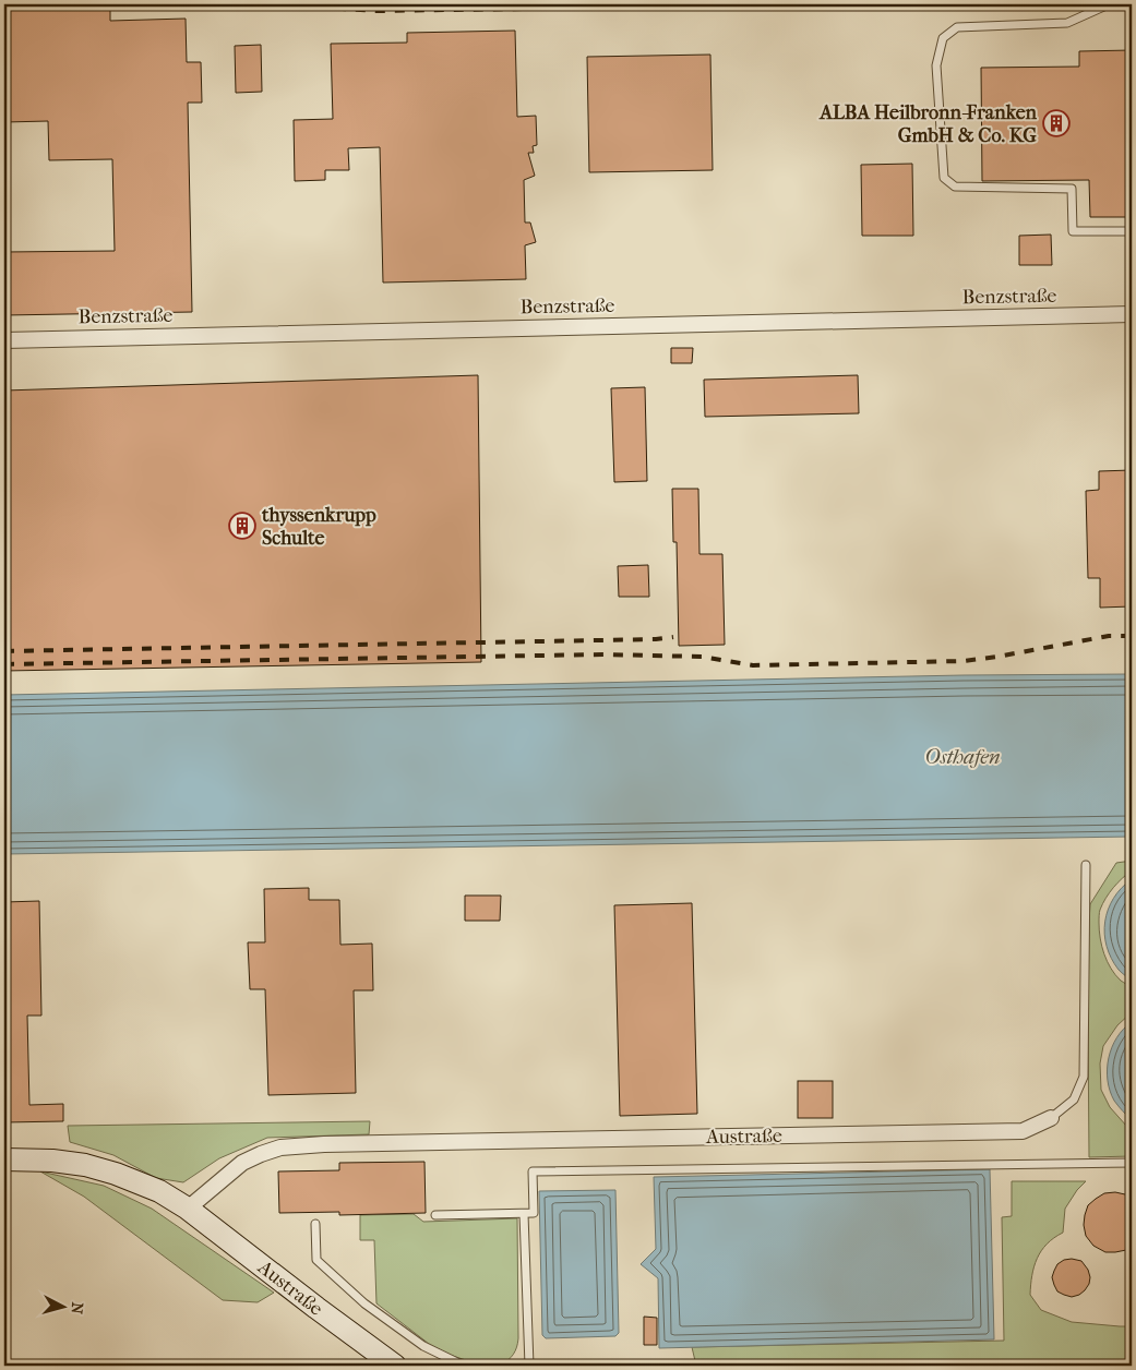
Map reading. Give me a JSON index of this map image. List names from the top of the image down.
{
  "streets": {
    "main road": ["Austraße"],
    "street": ["Benzstraße"]
  },
  "water": ["Osthafen"],
  "places": {
    "building": ["ALBA Heilbronn-Franken GmbH & Co. KG", "thyssenkrupp Schulte"]
  },
  "north": "right"
}
